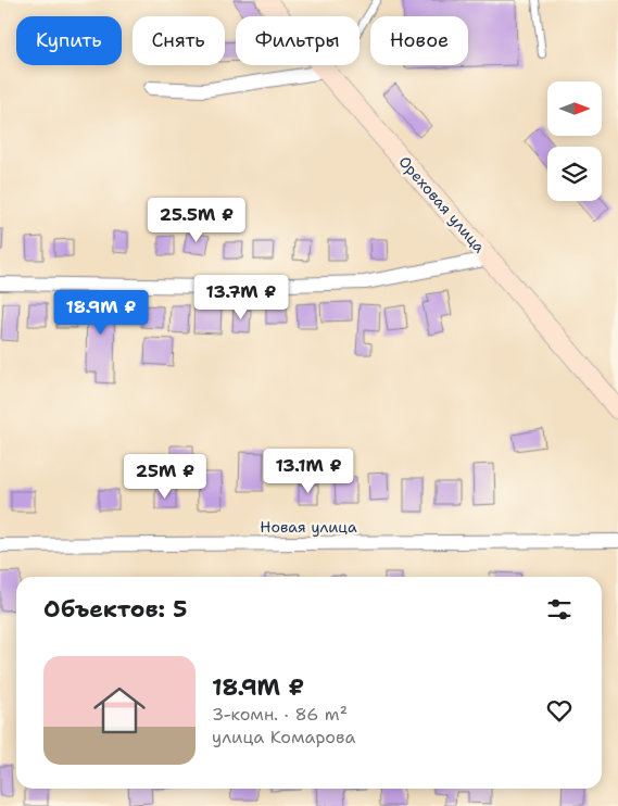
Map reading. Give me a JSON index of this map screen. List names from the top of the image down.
{
  "streets": {
    "main road": ["Ореховая улица"],
    "street": ["Новая улица"]
  },
  "north": "right",
  "page": {
    "chip": [
      "Купить",
      "Снять",
      "Фильтры",
      "Новое"
    ],
    "price": [
      "25.5M ₽",
      "13.7M ₽",
      "18.9M ₽",
      "13.1M ₽",
      "25M ₽"
    ],
    "heading": "Объектов: 5",
    "list": [
      {
        "name": "18.9M ₽",
        "note": "3-комн. · 86 m² · улица Комарова"
      }
    ]
  }
}
